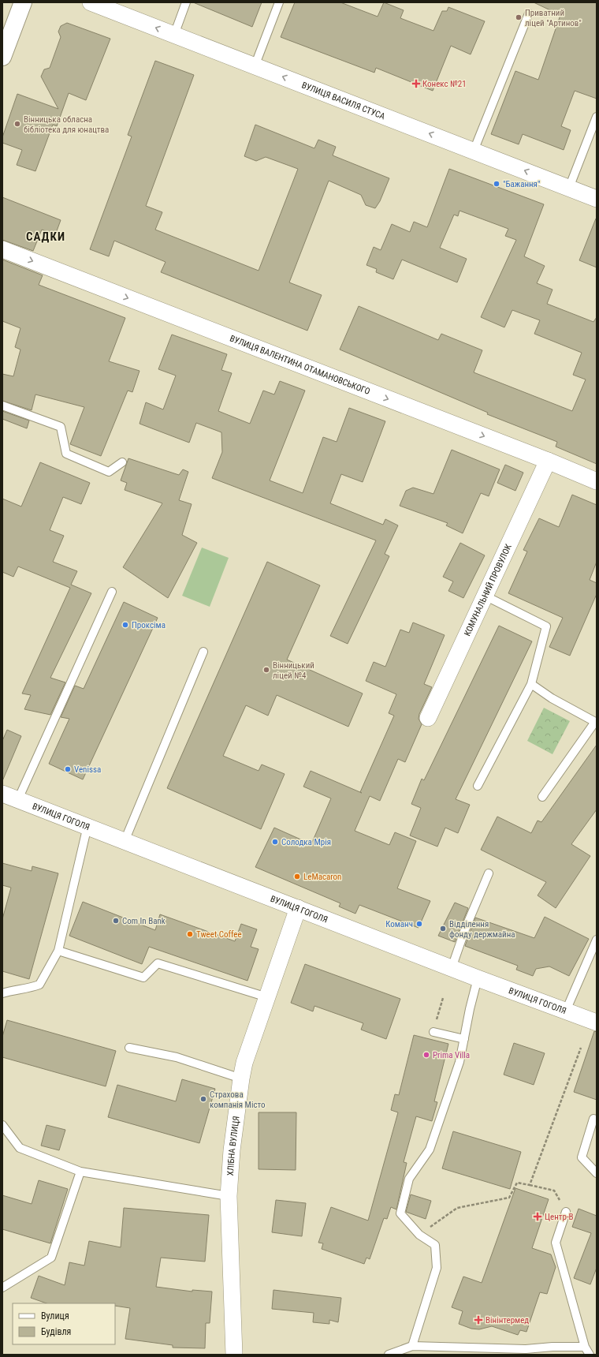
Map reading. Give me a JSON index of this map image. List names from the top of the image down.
{
  "streets": {
    "street": [
      "ВУЛИЦЯ ВАСИЛЯ СТУСА",
      "ВУЛИЦЯ ВАЛЕНТИНА ОТАМАНОВСЬКОГО",
      "КОМУНАЛЬНИЙ ПРОВУЛОК",
      "ВУЛИЦЯ ГОГОЛЯ",
      "ХЛІБНА ВУЛИЦЯ"
    ]
  },
  "crossings": [
    ["ВУЛИЦЯ ВАЛЕНТИНА ОТАМАНОВСЬКОГО", "КОМУНАЛЬНИЙ ПРОВУЛОК"],
    ["ВУЛИЦЯ ГОГОЛЯ", "ХЛІБНА ВУЛИЦЯ"]
  ],
  "one_way": ["ВУЛИЦЯ ВАСИЛЯ СТУСА", "ВУЛИЦЯ ВАЛЕНТИНА ОТАМАНОВСЬКОГО"],
  "districts": ["САДКИ"],
  "places": {
    "other": [
      "Приватний ліцей \"Артинов\"",
      "Вінницька обласна бібліотека для юнацтва",
      "\"Бажання\"",
      "Проксіма",
      "Вінницький ліцей №4",
      "Venissa",
      "Солодка Мрія",
      "LeMacaron",
      "Com In Bank",
      "Команч",
      "Відділення фонду держмайна",
      "Tweet Coffee",
      "Prima Villa",
      "Страхова компанія Місто"
    ],
    "health": ["Конекс №21", "Центр-В", "Вінінтермед"]
  },
  "legend": ["Вулиця", "Будівля"]
}
